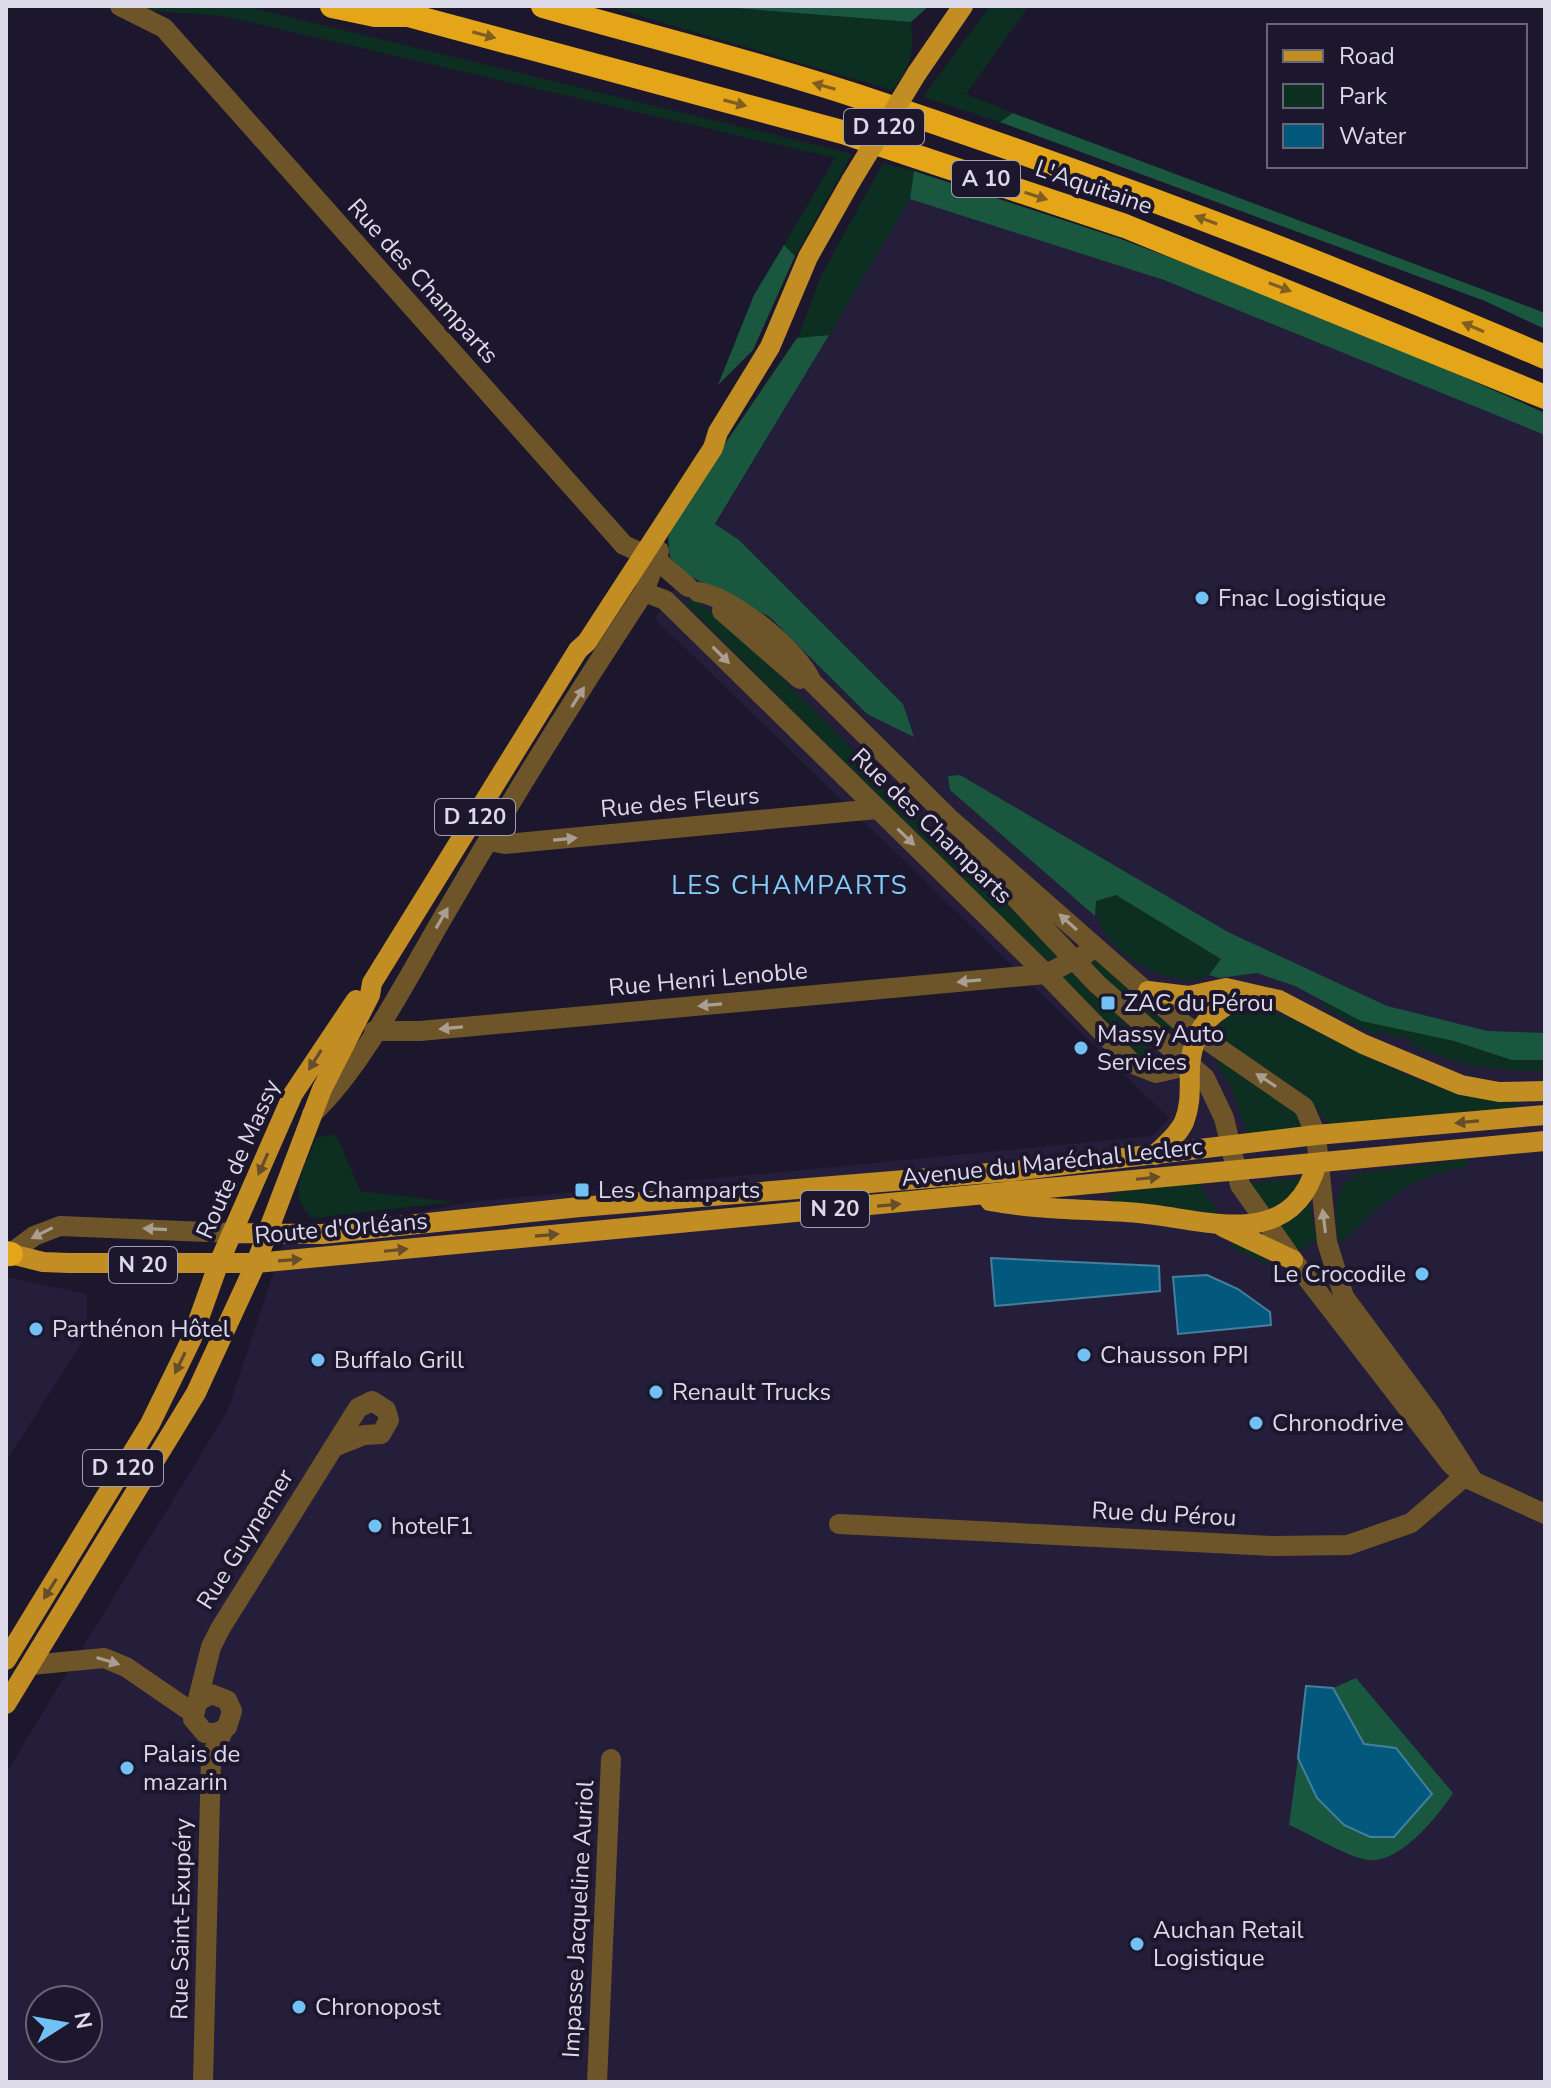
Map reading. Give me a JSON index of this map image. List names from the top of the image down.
{
  "streets": {
    "highway": ["A 10", "L'Aquitaine"],
    "main road": [
      "D 120",
      "Route de Massy",
      "Avenue du Maréchal Leclerc",
      "N 20",
      "Route d'Orléans"
    ],
    "street": [
      "Rue des Champarts",
      "Rue des Fleurs",
      "Rue Henri Lenoble",
      "Rue du Pérou",
      "Rue Guynemer",
      "Rue Saint-Exupéry",
      "Impasse Jacqueline Auriol"
    ]
  },
  "crossings": [
    ["D 120", "Rue des Champarts"],
    ["D 120", "Route de Massy"],
    ["Rue des Champarts", "Rue des Fleurs"],
    ["Rue des Champarts", "Rue Henri Lenoble"],
    ["Rue des Champarts", "Route de Massy"],
    ["Rue des Champarts", "Avenue du Maréchal Leclerc"],
    ["Rue des Fleurs", "Route de Massy"],
    ["Rue Henri Lenoble", "Route de Massy"],
    ["Route de Massy", "N 20"],
    ["Route de Massy", "Route d'Orléans"],
    ["Avenue du Maréchal Leclerc", "Route d'Orléans"],
    ["N 20", "Route d'Orléans"],
    ["Rue Guynemer", "Rue Saint-Exupéry"]
  ],
  "one_way": ["Rue des Fleurs", "Rue Henri Lenoble"],
  "districts": ["LES CHAMPARTS"],
  "places": {
    "other": [
      "Fnac Logistique",
      "Massy Auto Services",
      "Le Crocodile",
      "Parthénon Hôtel",
      "Chausson PPI",
      "Buffalo Grill",
      "Renault Trucks",
      "Chronodrive",
      "hotelF1",
      "Palais de mazarin",
      "Auchan Retail Logistique",
      "Chronopost"
    ],
    "transit": ["ZAC du Pérou", "Les Champarts"]
  },
  "legend": ["Road", "Park", "Water"],
  "north": "right"
}
